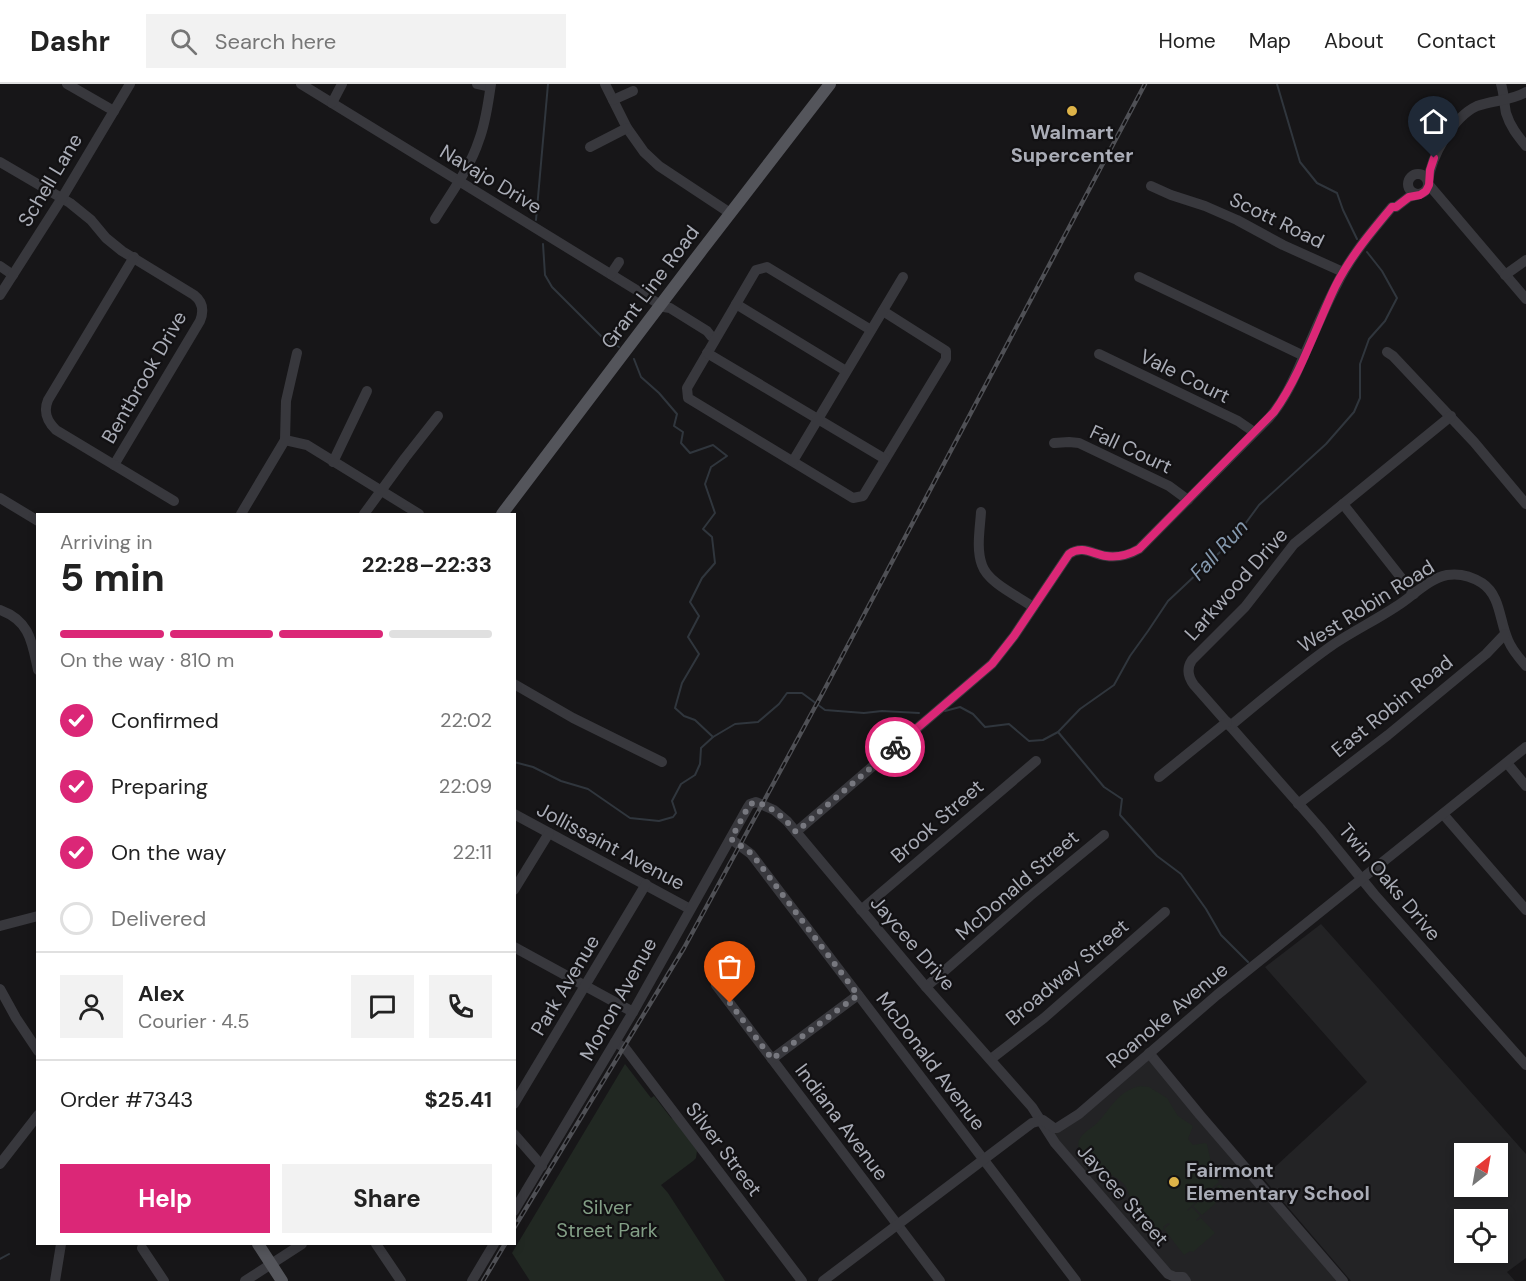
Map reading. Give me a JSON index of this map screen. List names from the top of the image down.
{
  "streets": {
    "main road": ["Grant Line Road"],
    "street": [
      "Navajo Drive",
      "Schell Lane",
      "Scott Road",
      "Vale Court",
      "Bentbrook Drive",
      "Fall Court",
      "Larkwood Drive",
      "West Robin Road",
      "East Robin Road",
      "Brook Street",
      "Jollissaint Avenue",
      "Twin Oaks Drive",
      "McDonald Street",
      "Jaycee Drive",
      "Broadway Street",
      "Park Avenue",
      "Monon Avenue",
      "Roanoke Avenue",
      "McDonald Avenue",
      "Indiana Avenue",
      "Silver Street",
      "Jaycee Street"
    ]
  },
  "crossings": [
    ["Navajo Drive", "Grant Line Road"],
    ["Schell Lane", "Bentbrook Drive"],
    ["Larkwood Drive", "West Robin Road"],
    ["Larkwood Drive", "Twin Oaks Drive"],
    ["West Robin Road", "East Robin Road"],
    ["West Robin Road", "Twin Oaks Drive"],
    ["East Robin Road", "Twin Oaks Drive"],
    ["Brook Street", "Jaycee Drive"],
    ["Jollissaint Avenue", "Park Avenue"],
    ["Jollissaint Avenue", "Monon Avenue"],
    ["Twin Oaks Drive", "Roanoke Avenue"],
    ["McDonald Street", "Jaycee Drive"],
    ["Jaycee Drive", "Broadway Street"],
    ["Jaycee Drive", "Monon Avenue"],
    ["Jaycee Drive", "Roanoke Avenue"],
    ["Jaycee Drive", "Jaycee Street"],
    ["Monon Avenue", "McDonald Avenue"],
    ["Monon Avenue", "Silver Street"],
    ["Roanoke Avenue", "Jaycee Street"]
  ],
  "water": ["Fall Run"],
  "parks": ["Silver Street Park"],
  "places": ["Walmart Supercenter", "Fairmont Elementary School"],
  "north": "top right",
  "page": {
    "header": "Dashr",
    "search": "Search here",
    "nav": [
      "Home",
      "Map",
      "About",
      "Contact"
    ],
    "heading": ["5 min", "Arriving in", "22:28–22:33"],
    "panel": [
      "Alex",
      "Courier · 4.5",
      "Order #7343",
      "$25.41"
    ],
    "bar": "On the way · 810 m",
    "list": [
      ["Confirmed", "22:02"],
      ["Preparing", "22:09"],
      ["On the way", "22:11"],
      "Delivered"
    ],
    "buttons": ["Help", "Share"]
  }
}
